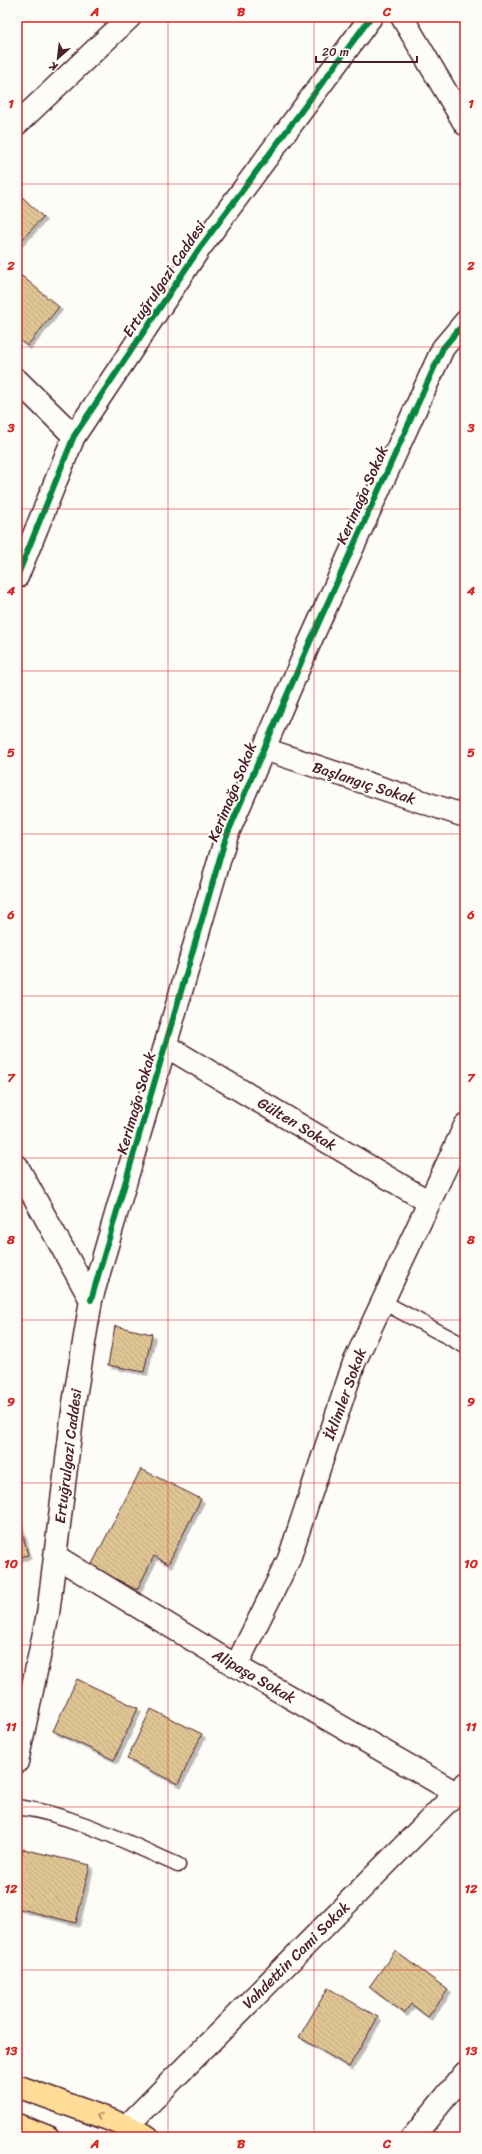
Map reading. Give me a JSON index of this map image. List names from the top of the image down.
{
  "streets": {
    "street": [
      "Ertuğrulgazi Caddesi",
      "Kerimağa Sokak",
      "Başlangıç Sokak",
      "Gülten Sokak",
      "İklimler Sokak",
      "Alipaşa Sokak",
      "Vahdettin Cami Sokak"
    ]
  },
  "crossings": [
    ["Ertuğrulgazi Caddesi", "Kerimağa Sokak"],
    ["Ertuğrulgazi Caddesi", "Alipaşa Sokak"],
    ["Kerimağa Sokak", "Başlangıç Sokak"],
    ["Kerimağa Sokak", "Gülten Sokak"],
    ["Gülten Sokak", "İklimler Sokak"],
    ["İklimler Sokak", "Alipaşa Sokak"],
    ["Alipaşa Sokak", "Vahdettin Cami Sokak"]
  ],
  "scale_bar": "20 m",
  "north": "bottom left",
  "grid": {
    "columns": ["A", "B", "C"],
    "rows": [
      "1",
      "2",
      "3",
      "4",
      "5",
      "6",
      "7",
      "8",
      "9",
      "10",
      "11",
      "12",
      "13"
    ]
  }
}
